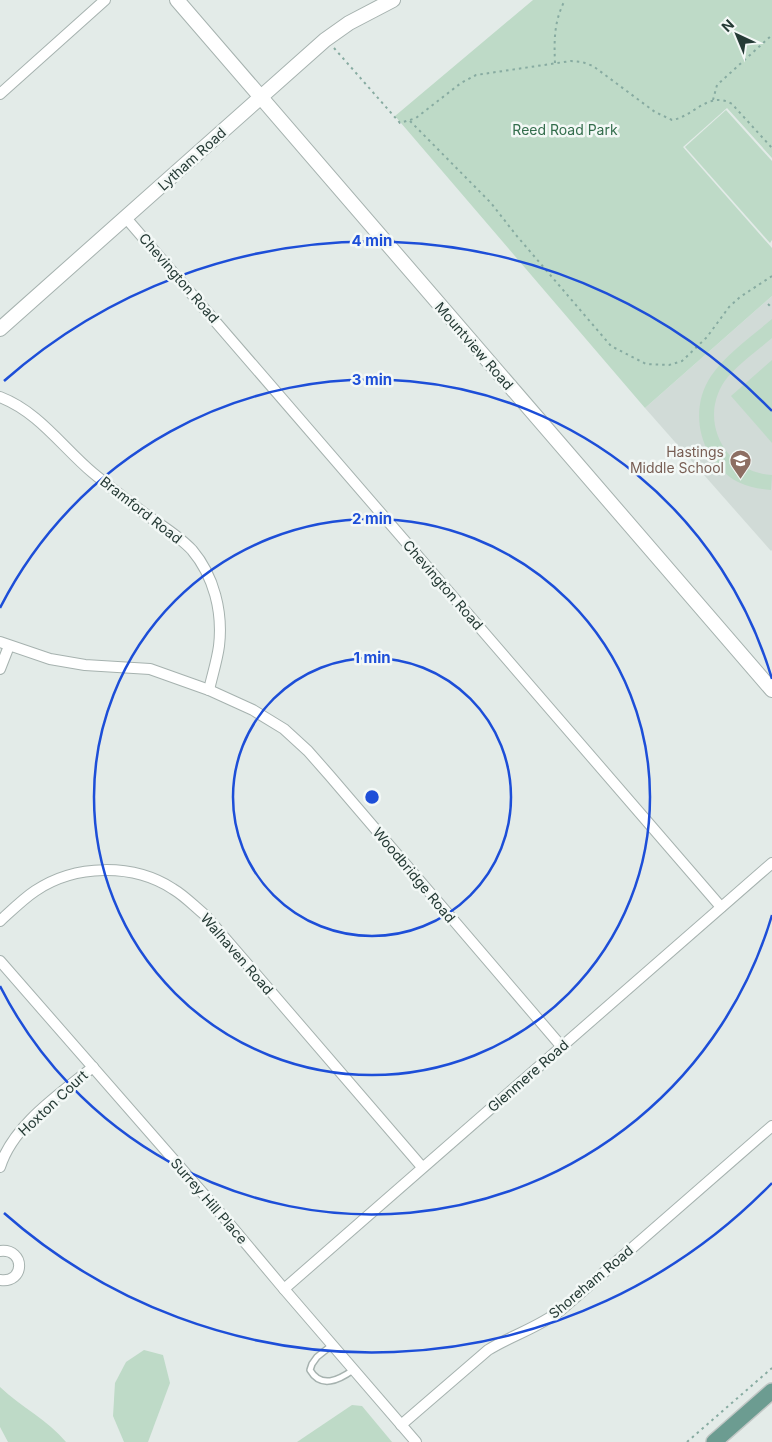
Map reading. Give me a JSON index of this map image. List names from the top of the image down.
{
  "streets": {
    "street": [
      "Lytham Road",
      "Chevington Road",
      "Mountview Road",
      "Bramford Road",
      "Woodbridge Road",
      "Walhaven Road",
      "Glenmere Road",
      "Hoxton Court",
      "Surrey Hill Place",
      "Shoreham Road"
    ]
  },
  "crossings": [
    ["Lytham Road", "Chevington Road"],
    ["Lytham Road", "Mountview Road"],
    ["Chevington Road", "Glenmere Road"],
    ["Bramford Road", "Woodbridge Road"],
    ["Woodbridge Road", "Glenmere Road"],
    ["Walhaven Road", "Glenmere Road"],
    ["Glenmere Road", "Surrey Hill Place"],
    ["Hoxton Court", "Surrey Hill Place"],
    ["Surrey Hill Place", "Shoreham Road"]
  ],
  "parks": ["Reed Road Park"],
  "places": {
    "school or university": ["Hastings Middle School"]
  },
  "north": "top left",
  "rings": [
    "4 min",
    "3 min",
    "2 min",
    "1 min"
  ]
}
